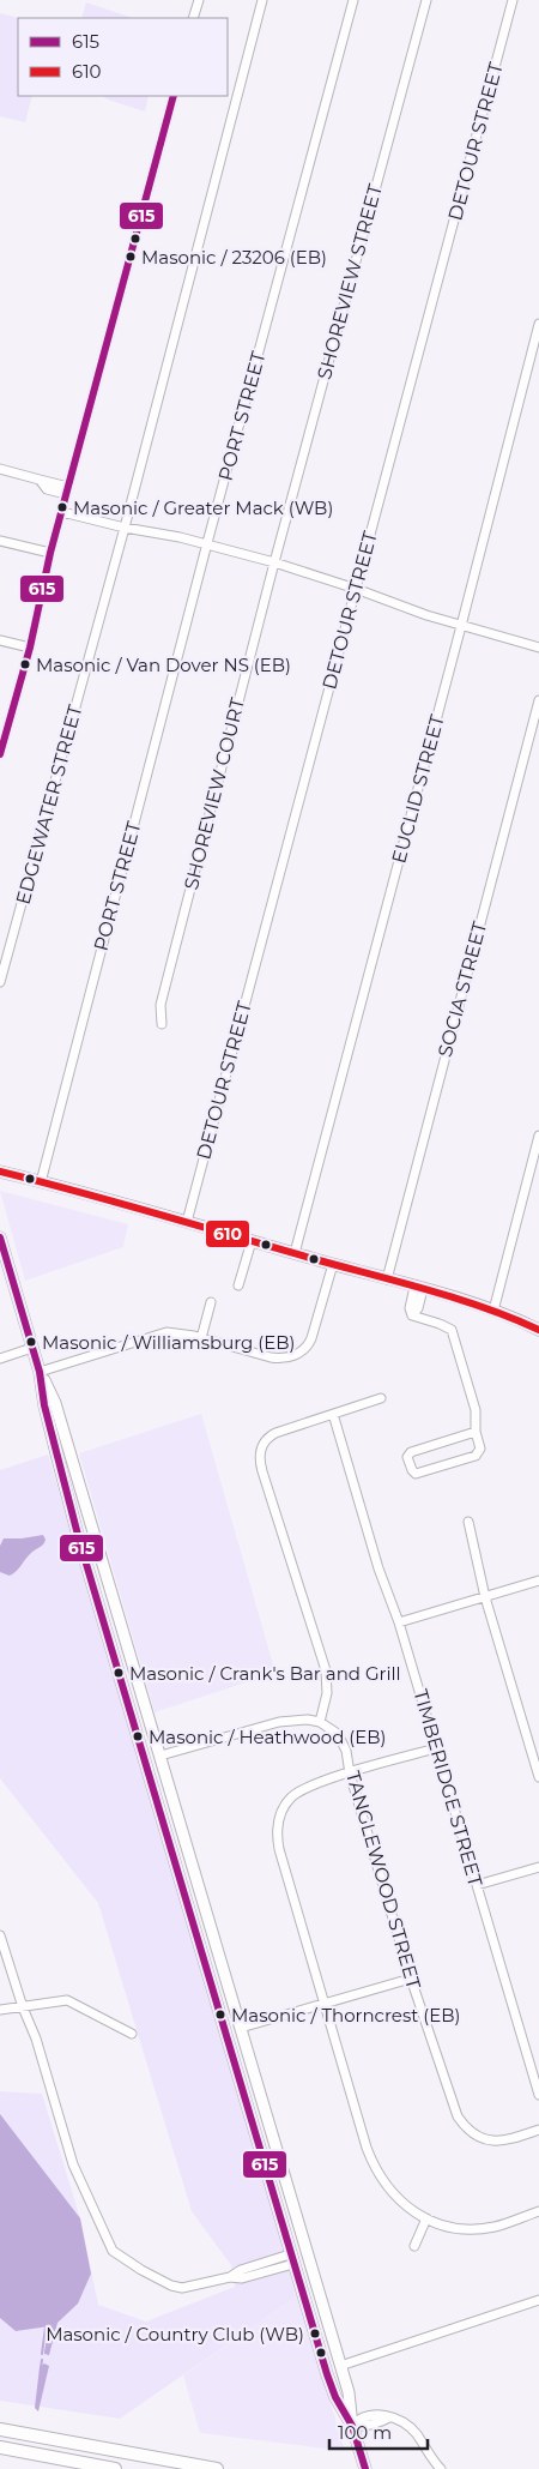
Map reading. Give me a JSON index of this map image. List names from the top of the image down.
{
  "streets": {
    "street": [
      "DETOUR STREET",
      "SHOREVIEW STREET",
      "PORT STREET",
      "EUCLID STREET",
      "SHOREVIEW COURT",
      "EDGEWATER STREET",
      "SOCIA STREET",
      "TIMBERIDGE STREET",
      "TANGLEWOOD STREET"
    ]
  },
  "crossings": [
    ["SHOREVIEW STREET", "SHOREVIEW COURT"]
  ],
  "places": [
    "Masonic / 23206 (EB)",
    "Masonic / Greater Mack (WB)",
    "Masonic / Van Dover NS (EB)",
    "Masonic / Williamsburg (EB)",
    "Masonic / Crank's Bar and Grill",
    "Masonic / Heathwood (EB)",
    "Masonic / Thorncrest (EB)",
    "Masonic / Country Club (WB)"
  ],
  "lines": ["transit line 615", "transit line 610"],
  "legend": ["615", "610"],
  "scale_bar": "100 m"
}
